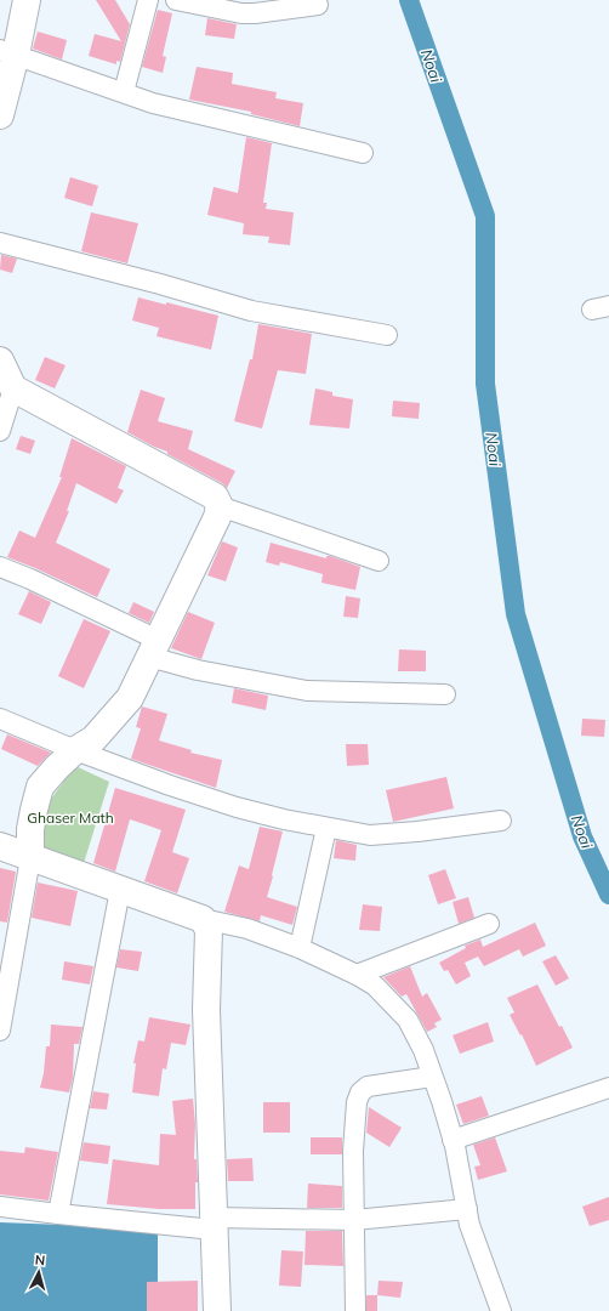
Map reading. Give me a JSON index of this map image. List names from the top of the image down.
{
  "water": ["Noai"],
  "parks": ["Ghaser Math"],
  "north": "top"
}
